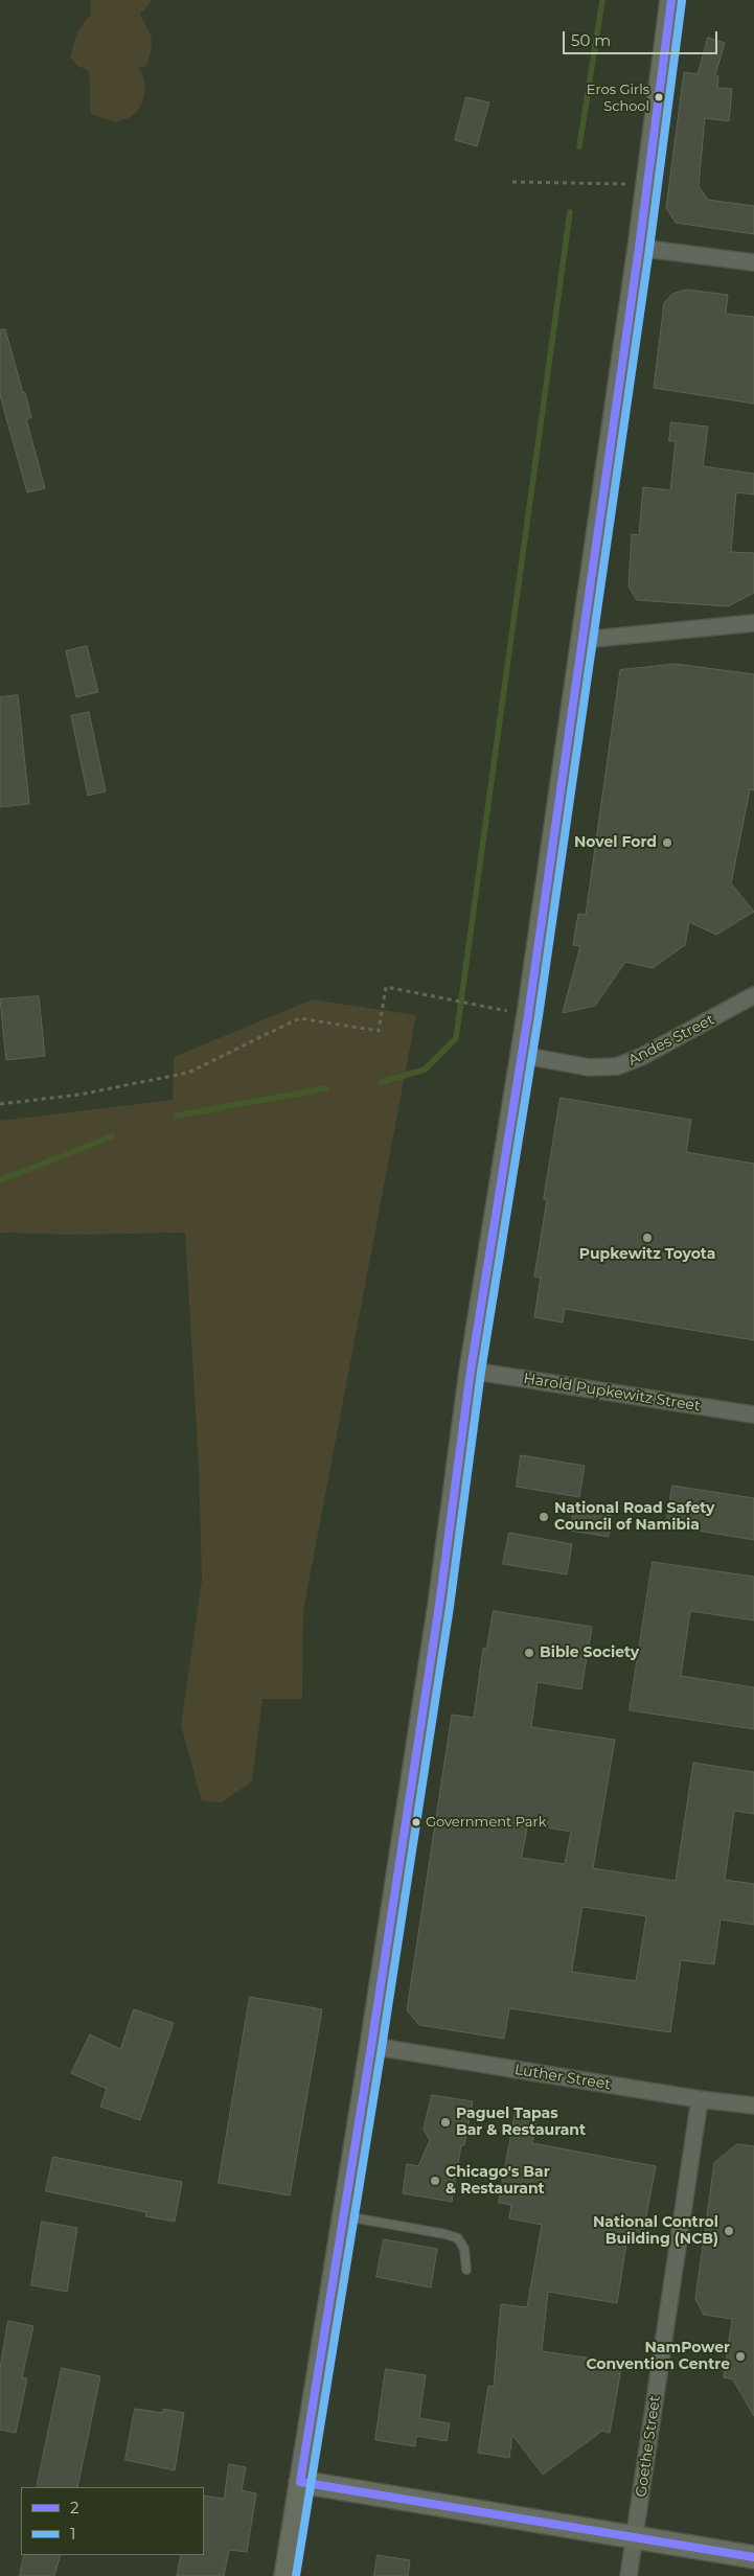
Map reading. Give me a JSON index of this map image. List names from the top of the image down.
{
  "streets": {
    "street": [
      "Andes Street",
      "Harold Pupkewitz Street",
      "Luther Street",
      "Goethe Street"
    ]
  },
  "crossings": [
    ["Luther Street", "Goethe Street"]
  ],
  "places": [
    "Eros Girls School",
    "Novel Ford",
    "Pupkewitz Toyota",
    "National Road Safety Council of Namibia",
    "Bible Society",
    "Government Park",
    "Paguel Tapas Bar & Restaurant",
    "Chicago's Bar & Restaurant",
    "National Control Building (NCB)",
    "NamPower Convention Centre"
  ],
  "lines": ["transit line 2", "transit line 1"],
  "legend": ["2", "1"],
  "scale_bar": "50 m"
}
